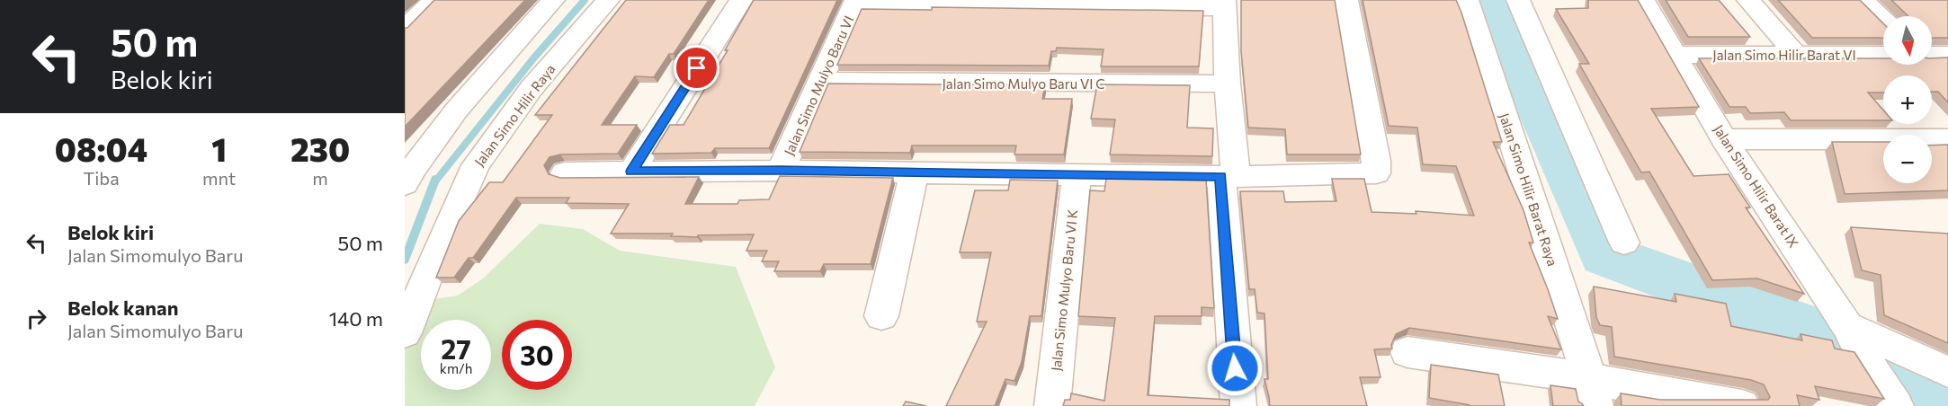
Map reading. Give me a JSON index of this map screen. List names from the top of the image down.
{
  "streets": {
    "street": [
      "Jalan Simo Hilir Barat VI",
      "Jalan Simo Mulyo Baru VI C",
      "Jalan Simo Mulyo Baru VI",
      "Jalan Simo Hilir Raya",
      "Jalan Simo Hilir Barat IX",
      "Jalan Simo Hilir Barat Raya",
      "Jalan Simo Mulyo Baru VI K"
    ]
  },
  "crossings": [
    ["Jalan Simo Hilir Barat VI", "Jalan Simo Hilir Barat IX"],
    ["Jalan Simo Mulyo Baru VI C", "Jalan Simo Mulyo Baru VI"]
  ],
  "north": "bottom",
  "page": {
    "turn": ["50 m", "Belok kiri"],
    "map_buttons": ["+", "−"],
    "eta": [
      "08:04",
      "Tiba",
      "1",
      "mnt",
      "230",
      "m"
    ],
    "list": [
      {
        "name": "Belok kiri",
        "note": "Jalan Simomulyo Baru",
        "value": "50 m"
      },
      {
        "name": "Belok kanan",
        "note": "Jalan Simomulyo Baru",
        "value": "140 m"
      }
    ],
    "speed": "27 km/h",
    "limit": "30"
  }
}
